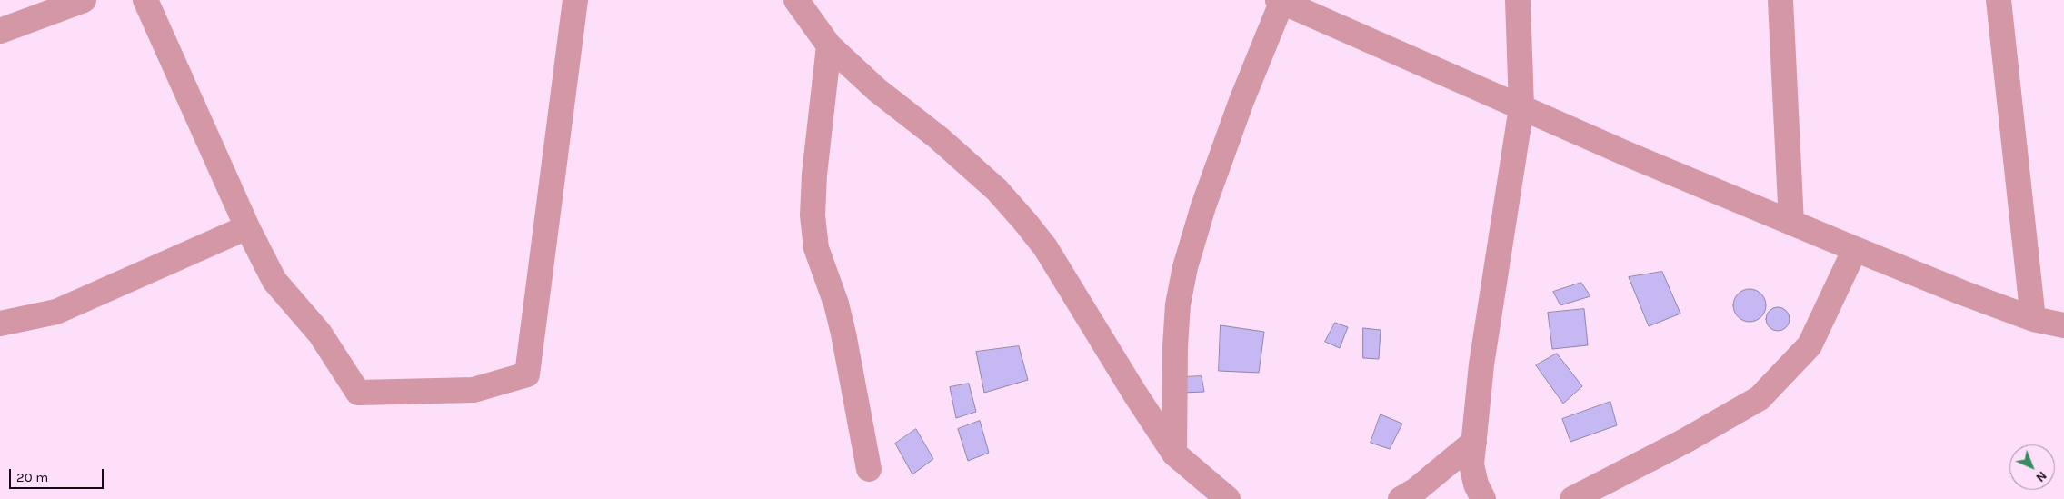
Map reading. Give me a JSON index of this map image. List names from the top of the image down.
{
  "scale_bar": "20 m",
  "north": "bottom right"
}
